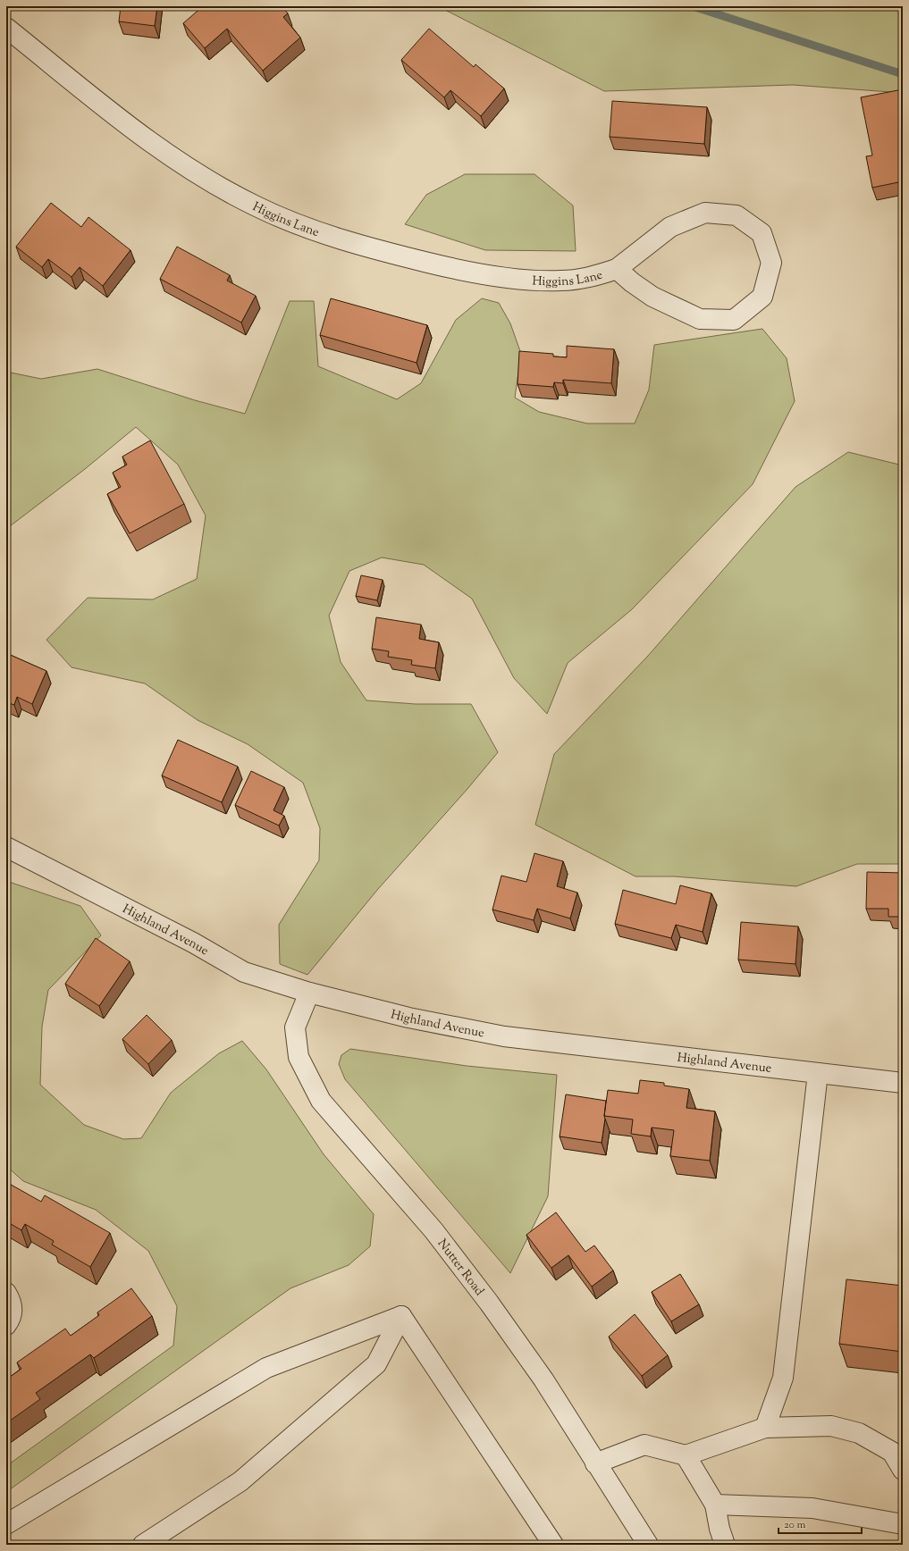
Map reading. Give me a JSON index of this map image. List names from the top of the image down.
{
  "streets": {
    "street": ["Higgins Lane", "Highland Avenue", "Nutter Road"]
  },
  "crossings": [
    ["Highland Avenue", "Nutter Road"]
  ],
  "scale_bar": "20 m"
}
